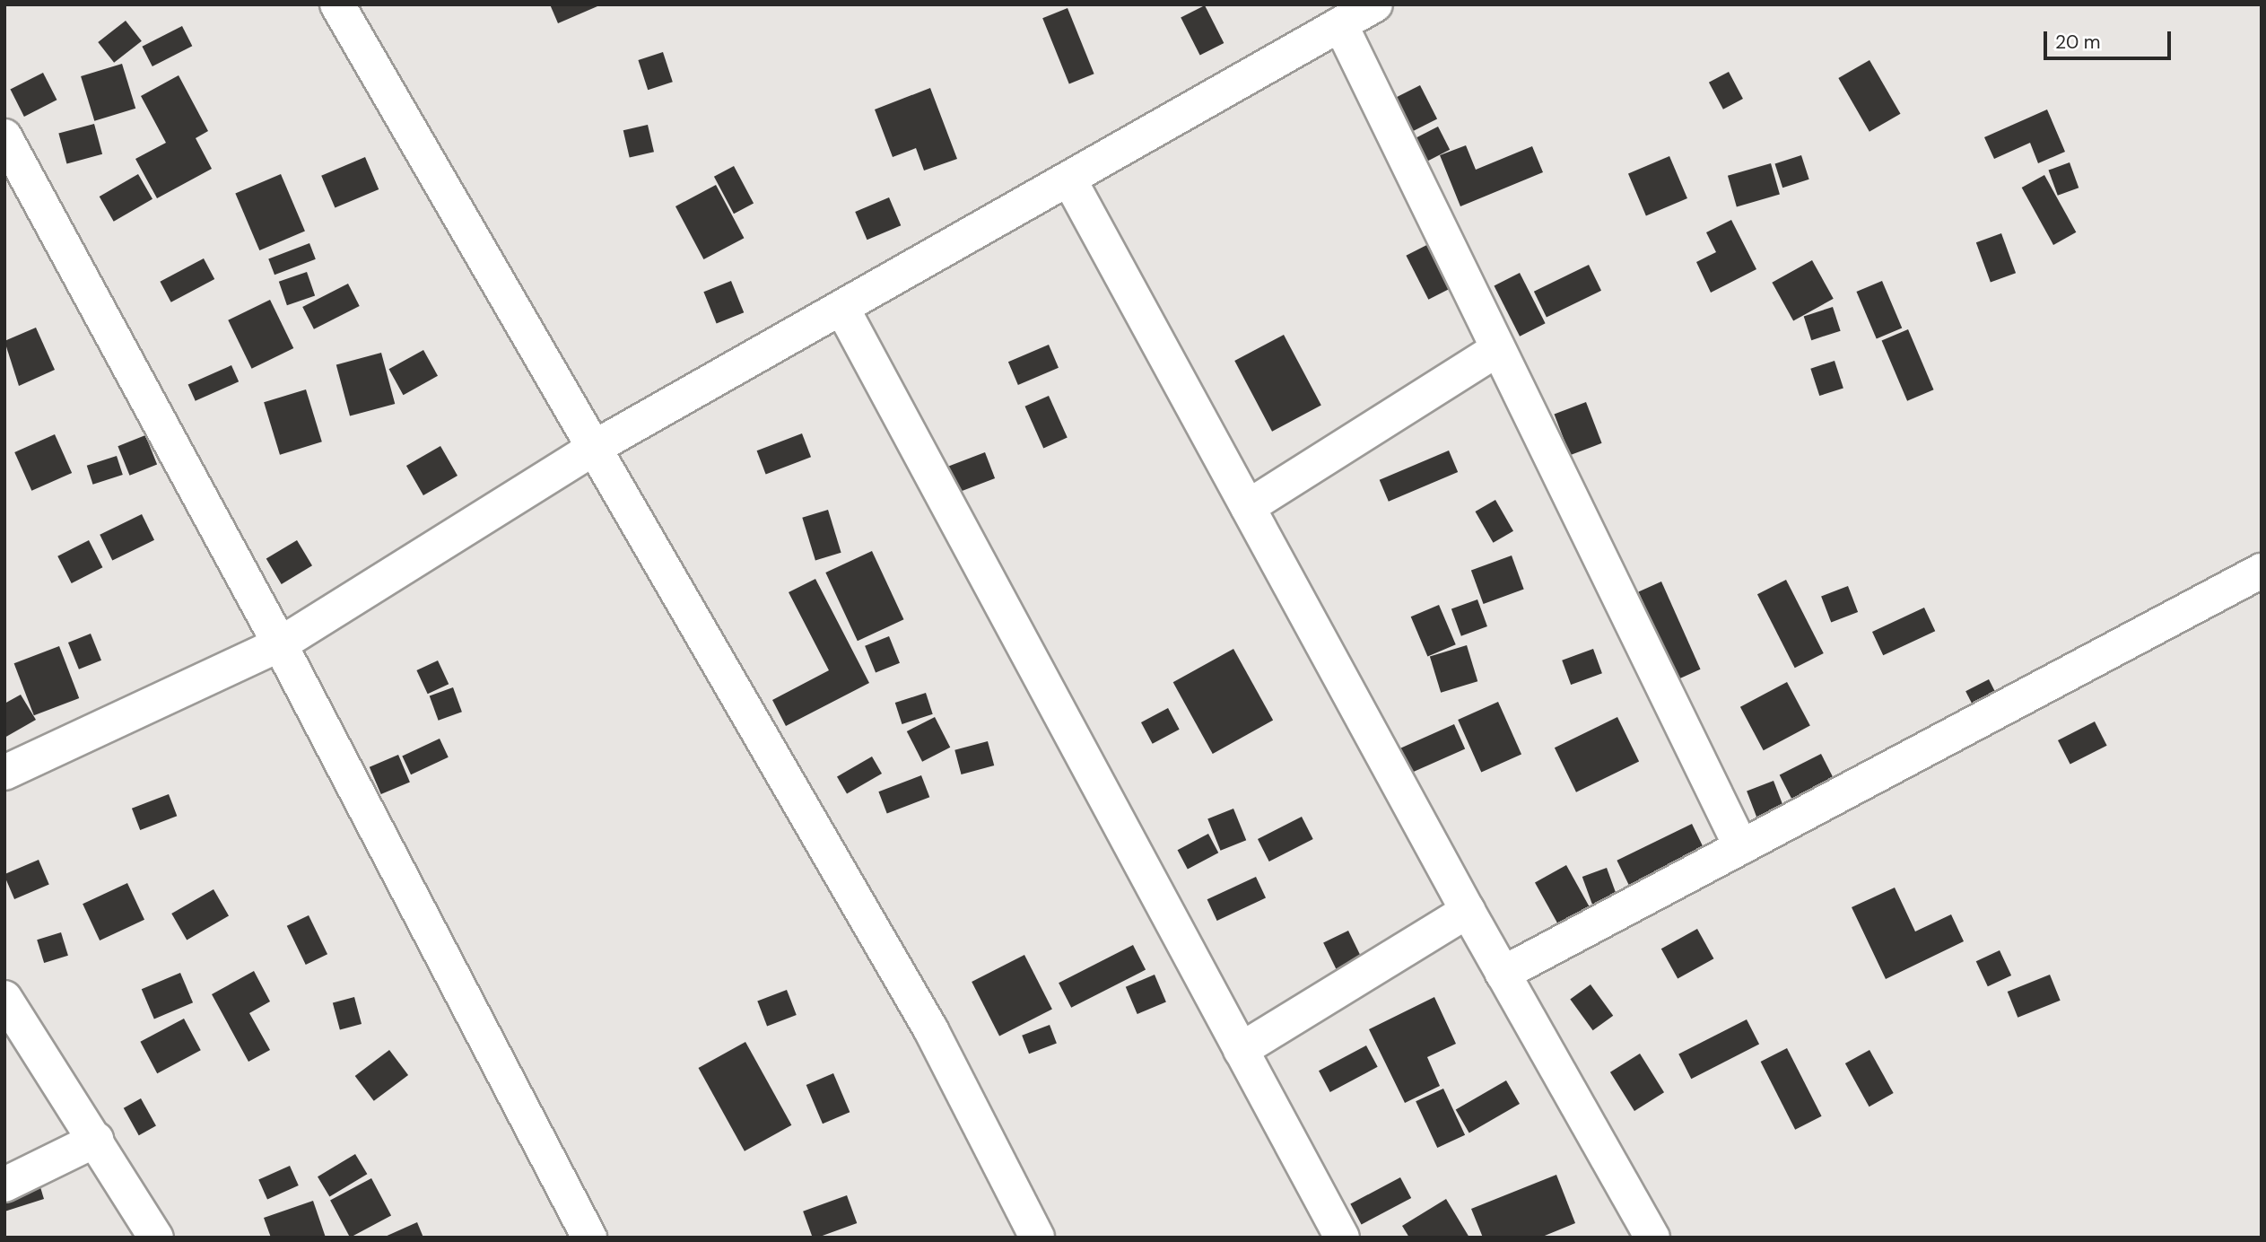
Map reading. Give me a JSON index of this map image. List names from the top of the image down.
{
  "scale_bar": "20 m"
}
